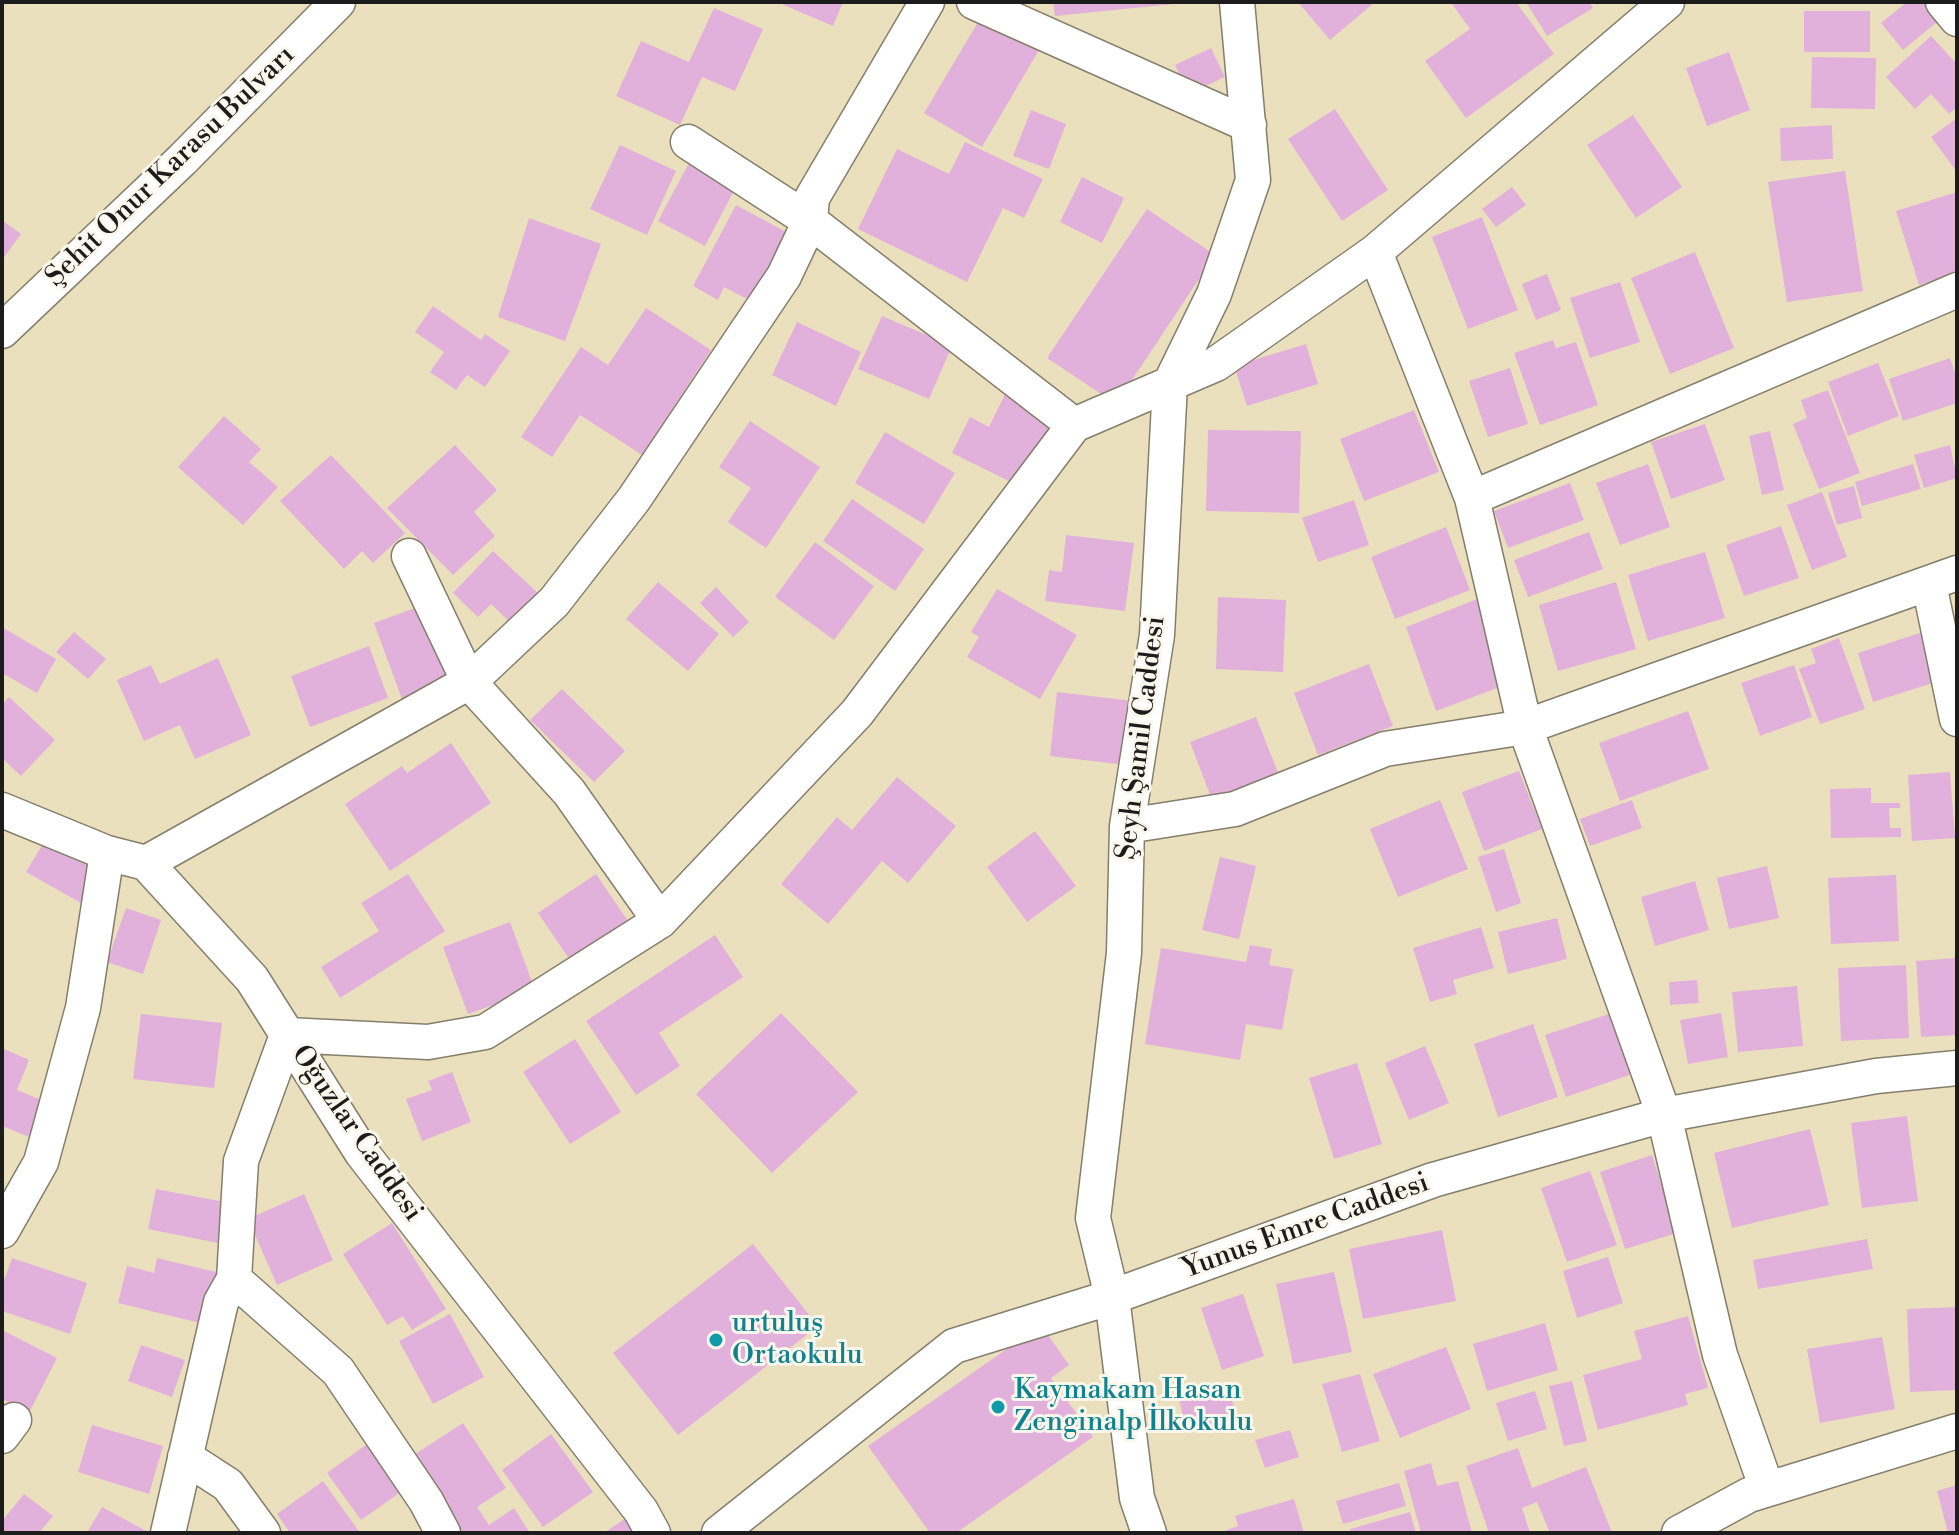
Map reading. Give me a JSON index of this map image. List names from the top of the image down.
{
  "streets": {
    "street": [
      "Şehit Onur Karasu Bulvarı",
      "Şeyh Şamil Caddesi",
      "Oğuzlar Caddesi",
      "Yunus Emre Caddesi"
    ]
  },
  "crossings": [
    ["Şeyh Şamil Caddesi", "Yunus Emre Caddesi"]
  ],
  "places": ["urtuluş Ortaokulu", "Kaymakam Hasan Zenginalp İlkokulu"]
}
